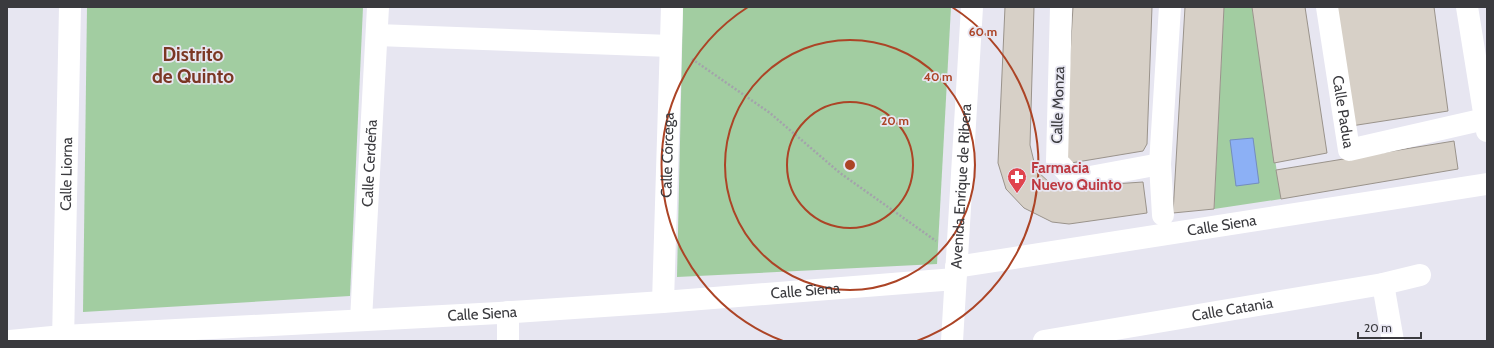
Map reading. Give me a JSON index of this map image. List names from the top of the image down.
{
  "streets": {
    "street": [
      "Calle Monza",
      "Calle Padua",
      "Calle Córcega",
      "Calle Cerdeña",
      "Calle Liorna",
      "Avenida Enrique de Ribera",
      "Calle Siena",
      "Calle Catania"
    ]
  },
  "crossings": [
    ["Calle Córcega", "Calle Siena"],
    ["Calle Cerdeña", "Calle Siena"],
    ["Calle Liorna", "Calle Siena"],
    ["Avenida Enrique de Ribera", "Calle Siena"]
  ],
  "districts": ["Distrito de Quinto"],
  "places": {
    "pharmacy": ["Farmacia Nuevo Quinto"]
  },
  "scale_bar": "20 m",
  "rings": ["60 m", "40 m", "20 m"]
}
